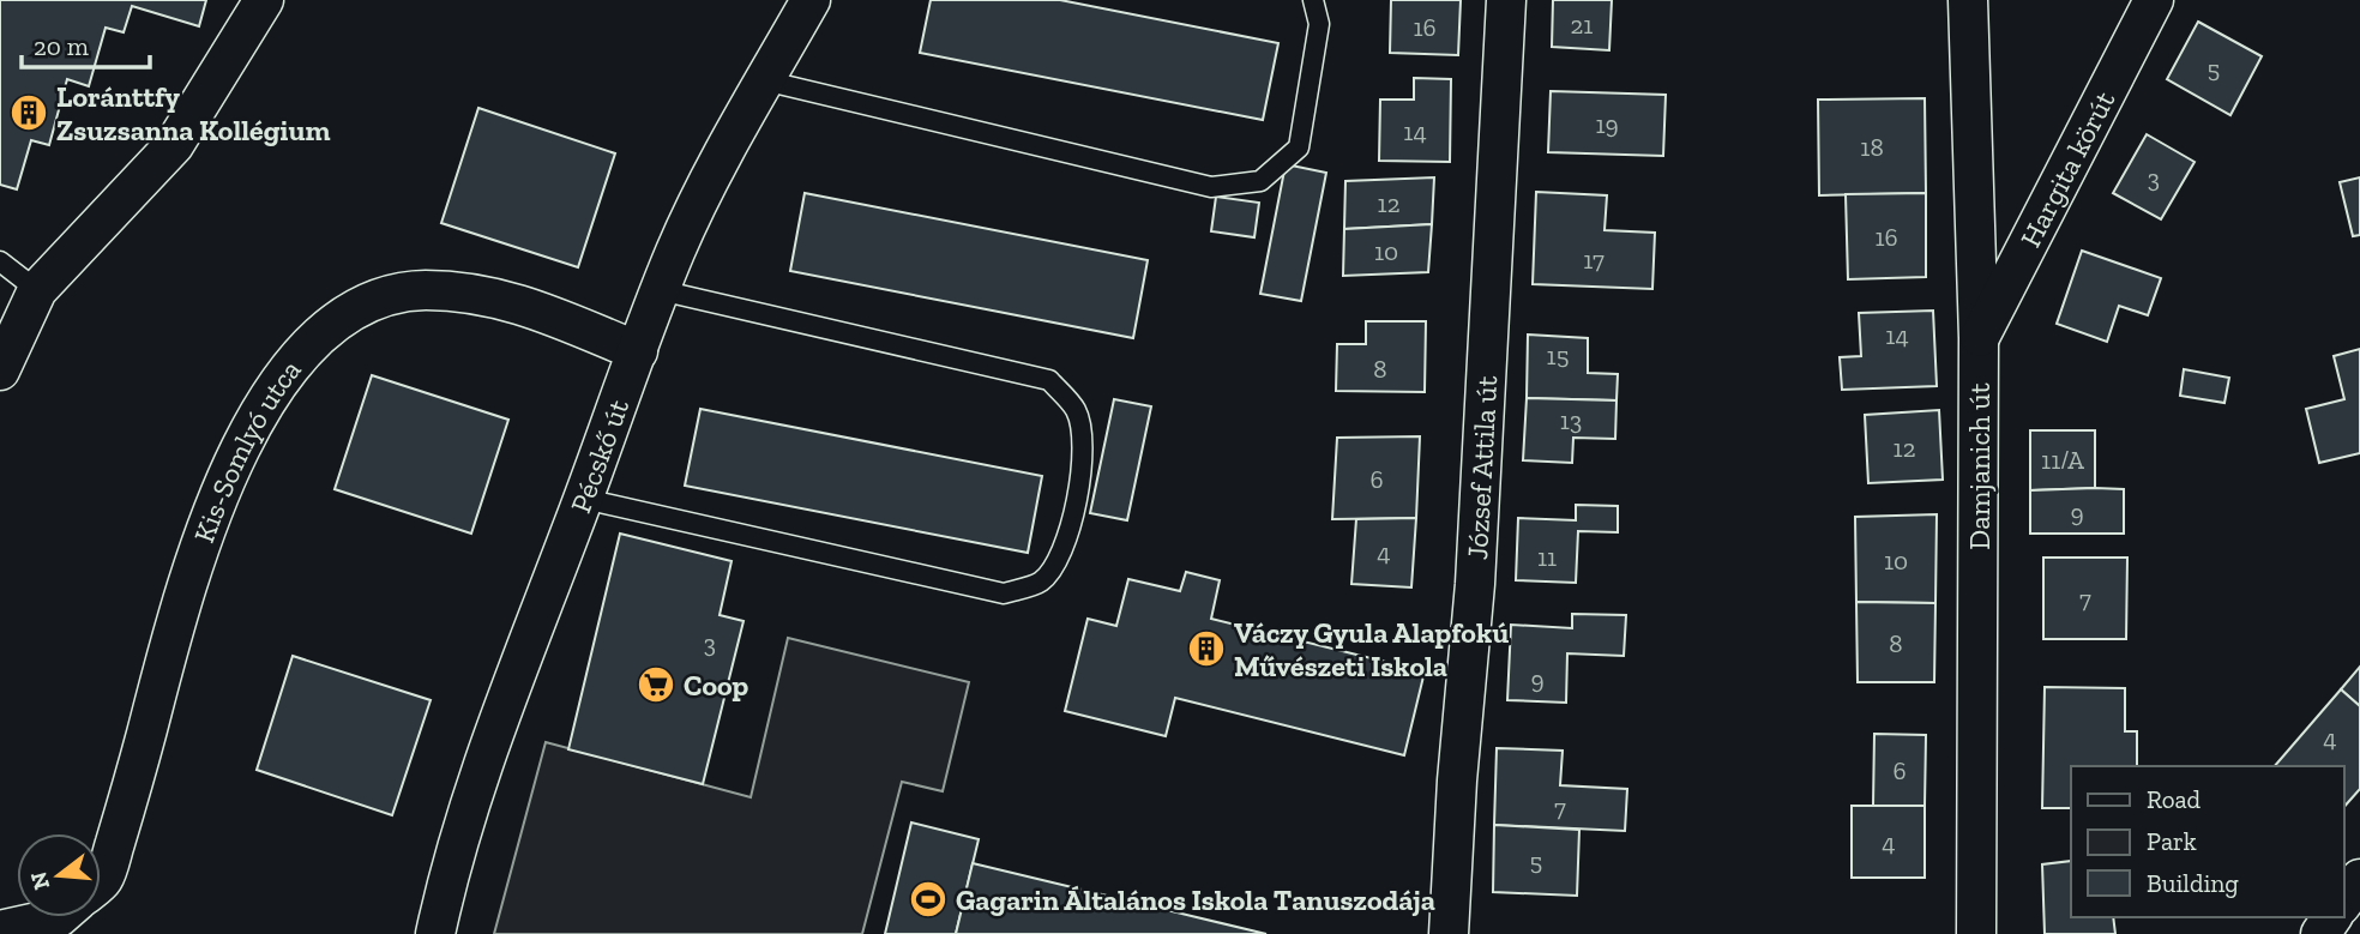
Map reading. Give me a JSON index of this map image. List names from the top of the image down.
{
  "streets": {
    "street": [
      "Hargita körút",
      "Kis-Somlyó utca",
      "Pécskő út",
      "Damjanich út",
      "József Attila út"
    ]
  },
  "crossings": [
    ["Hargita körút", "Damjanich út"],
    ["Kis-Somlyó utca", "Pécskő út"]
  ],
  "places": {
    "building": ["Loránttfy Zsuzsanna Kollégium", "Váczy Gyula Alapfokú Művészeti Iskola"],
    "supermarket": ["Coop"],
    "sports": ["Gagarin Általános Iskola Tanuszodája"]
  },
  "house_numbers": [
    "21",
    "16",
    "5",
    "19",
    "14",
    "18",
    "3",
    "12",
    "16",
    "10",
    "17",
    "14",
    "15",
    "8",
    "13",
    "12",
    "11/A",
    "6",
    "9",
    "4",
    "11",
    "10",
    "7",
    "3",
    "8",
    "9",
    "4",
    "6",
    "7",
    "4",
    "5"
  ],
  "legend": ["Road", "Park", "Building"],
  "scale_bar": "20 m",
  "north": "left"
}
